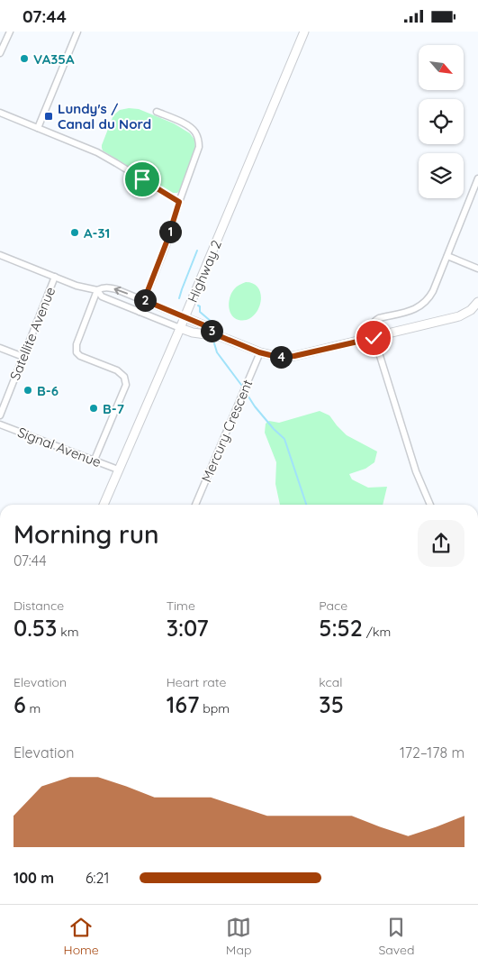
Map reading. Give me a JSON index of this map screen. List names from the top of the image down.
{
  "streets": {
    "main road": ["Highway 2"],
    "street": ["Satellite Avenue", "Mercury Crescent", "Signal Avenue"]
  },
  "crossings": [
    ["Highway 2", "Signal Avenue"]
  ],
  "places": {
    "other": [
      "VA35A",
      "A-31",
      "B-6",
      "B-7"
    ],
    "transit": ["Lundy's / Canal du Nord"]
  },
  "north": "bottom right",
  "page": {
    "status": "07:44",
    "pins": [
      "1",
      "2",
      "3",
      "4"
    ],
    "heading": ["Morning run", "07:44"],
    "stats": [
      ["Distance", "0.53 km"],
      ["Time", "3:07"],
      ["Pace", "5:52 /km"],
      ["Elevation", "6 m"],
      ["Heart rate", "167 bpm"],
      ["kcal", "35"]
    ],
    "chart": ["Elevation", "172–178 m"],
    "list": [
      {
        "name": "100 m",
        "note": "6:21"
      }
    ],
    "tabs": ["Home", "Map", "Saved"]
  }
}
